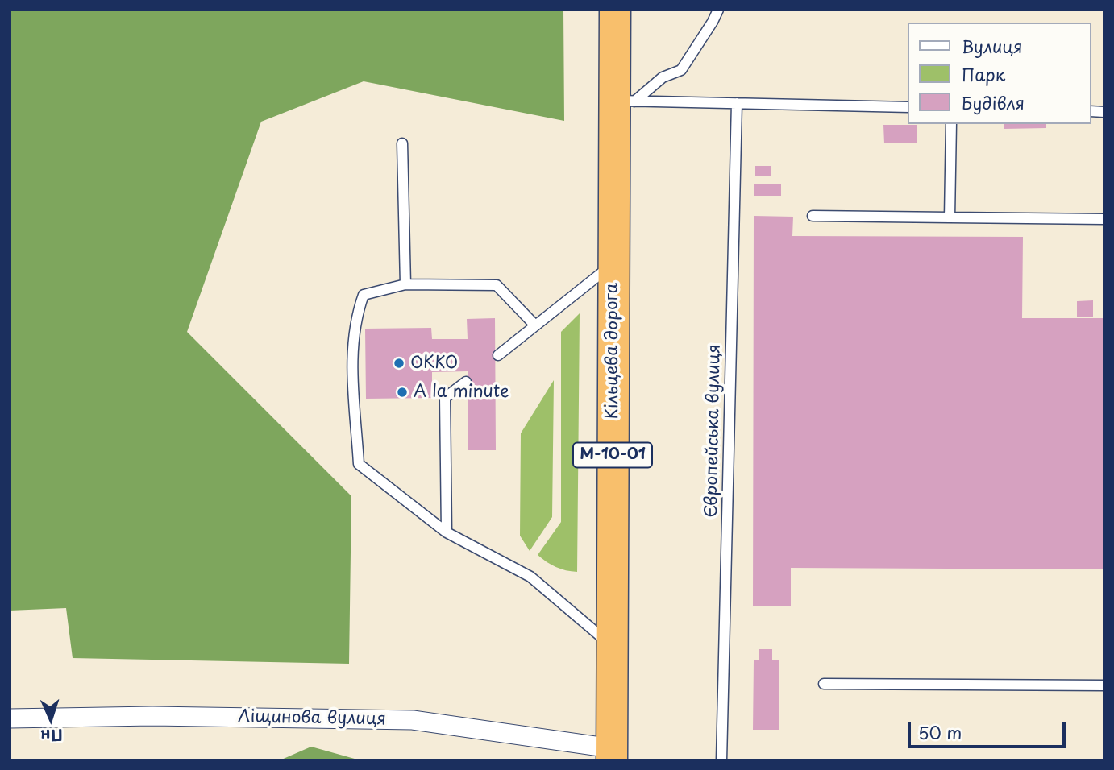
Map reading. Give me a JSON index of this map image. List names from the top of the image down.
{
  "streets": {
    "highway": ["Кільцева дорога", "М-10-01"],
    "street": ["Ліщинова вулиця"],
    "lane": ["Європейська вулиця"]
  },
  "crossings": [
    ["Кільцева дорога", "Ліщинова вулиця"]
  ],
  "places": ["ОККО", "A la minute"],
  "legend": ["Вулиця", "Парк", "Будівля"],
  "scale_bar": "50 m",
  "north": "bottom"
}
